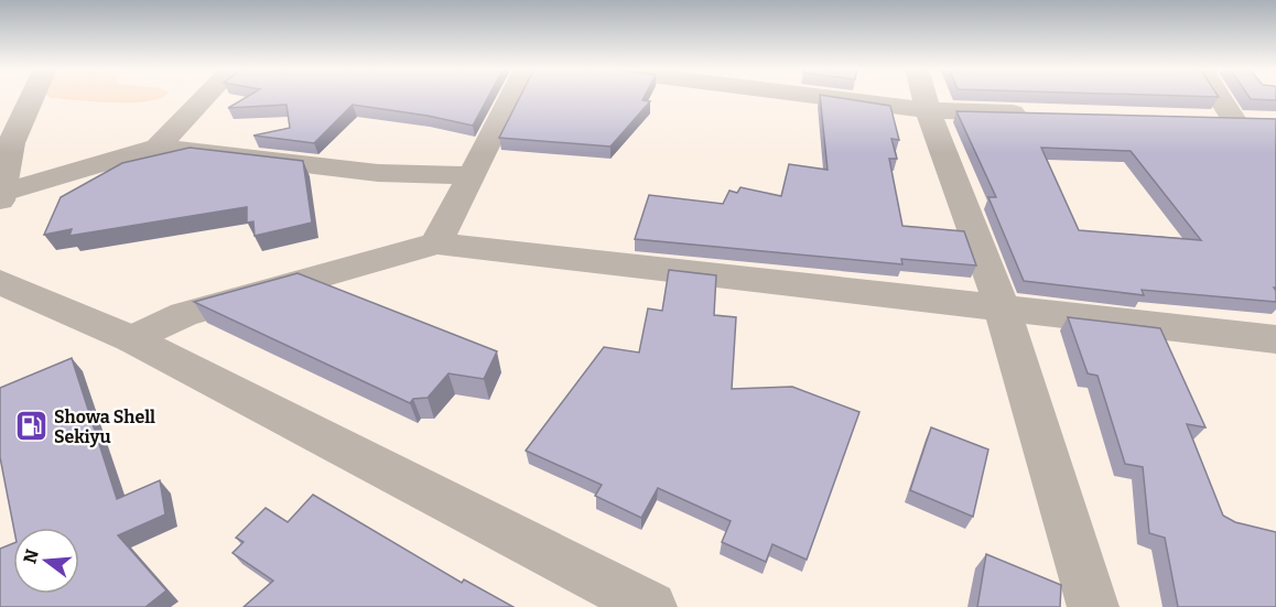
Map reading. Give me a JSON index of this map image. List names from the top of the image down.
{
  "places": {
    "fuel station": ["Showa Shell Sekiyu"]
  },
  "north": "left"
}
